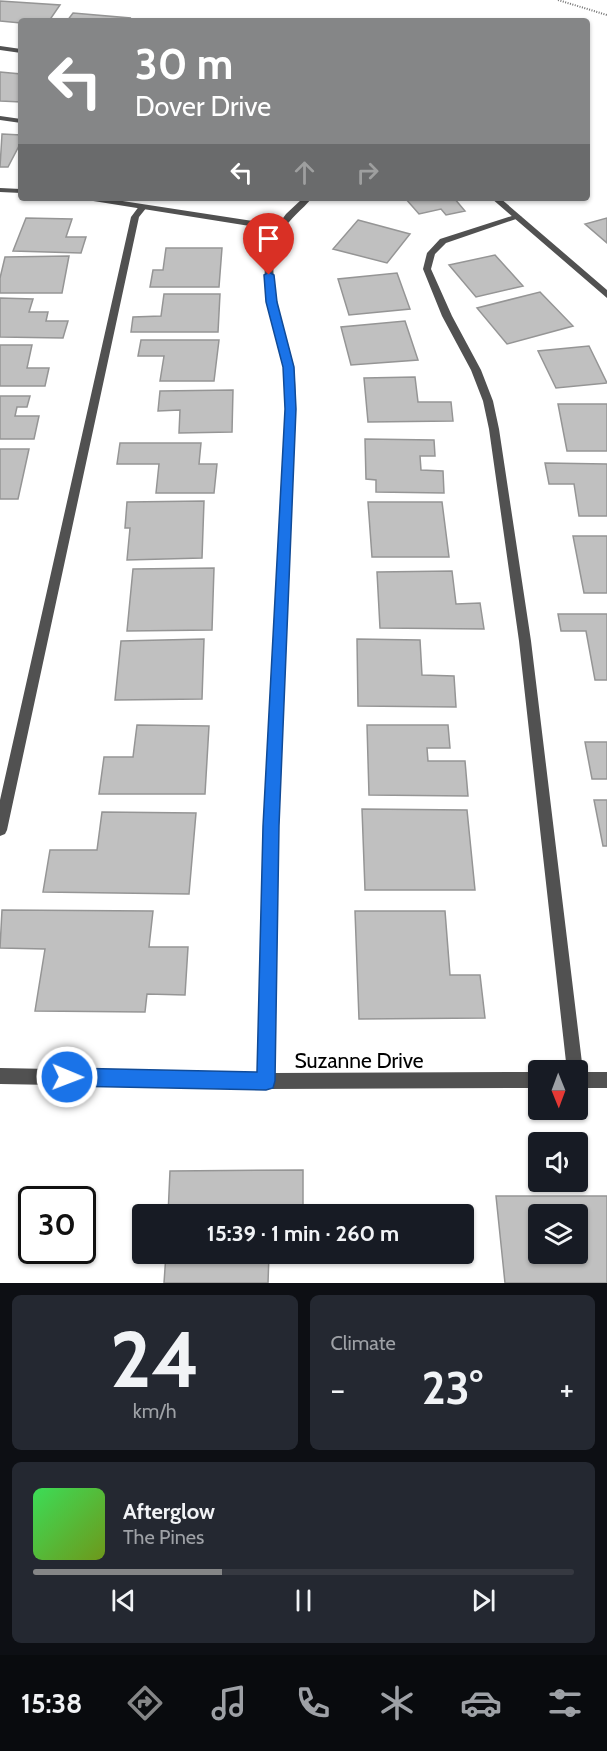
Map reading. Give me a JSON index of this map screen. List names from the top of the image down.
{
  "streets": {
    "street": ["Suzanne Drive"]
  },
  "north": "bottom",
  "page": {
    "turn": ["30 m", "Dover Drive"],
    "limit": "30",
    "trip": "15:39 · 1 min · 260 m",
    "tile": [
      ["24", "km/h"],
      "Climate"
    ],
    "heat": ["−", "23°", "+"],
    "song": ["Afterglow", "The Pines"],
    "tabs": "15:38"
  }
}
